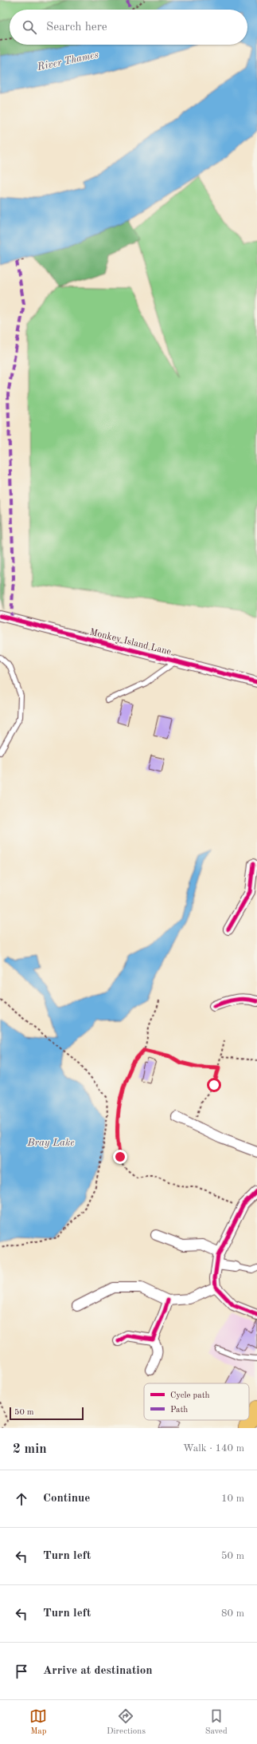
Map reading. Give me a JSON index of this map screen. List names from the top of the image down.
{
  "streets": {
    "street": ["Monkey Island Lane"]
  },
  "water": ["River Thames", "Bray Lake"],
  "legend": ["Cycle path", "Path"],
  "scale_bar": "50 m",
  "page": {
    "search": "Search here",
    "scale": "50 m",
    "heading": ["2 min", "Walk · 140 m"],
    "list": [
      ["Continue", "10 m"],
      ["Turn left", "50 m"],
      ["Turn left", "80 m"],
      "Arrive at destination"
    ],
    "nav": ["Map", "Directions", "Saved"]
  }
}
